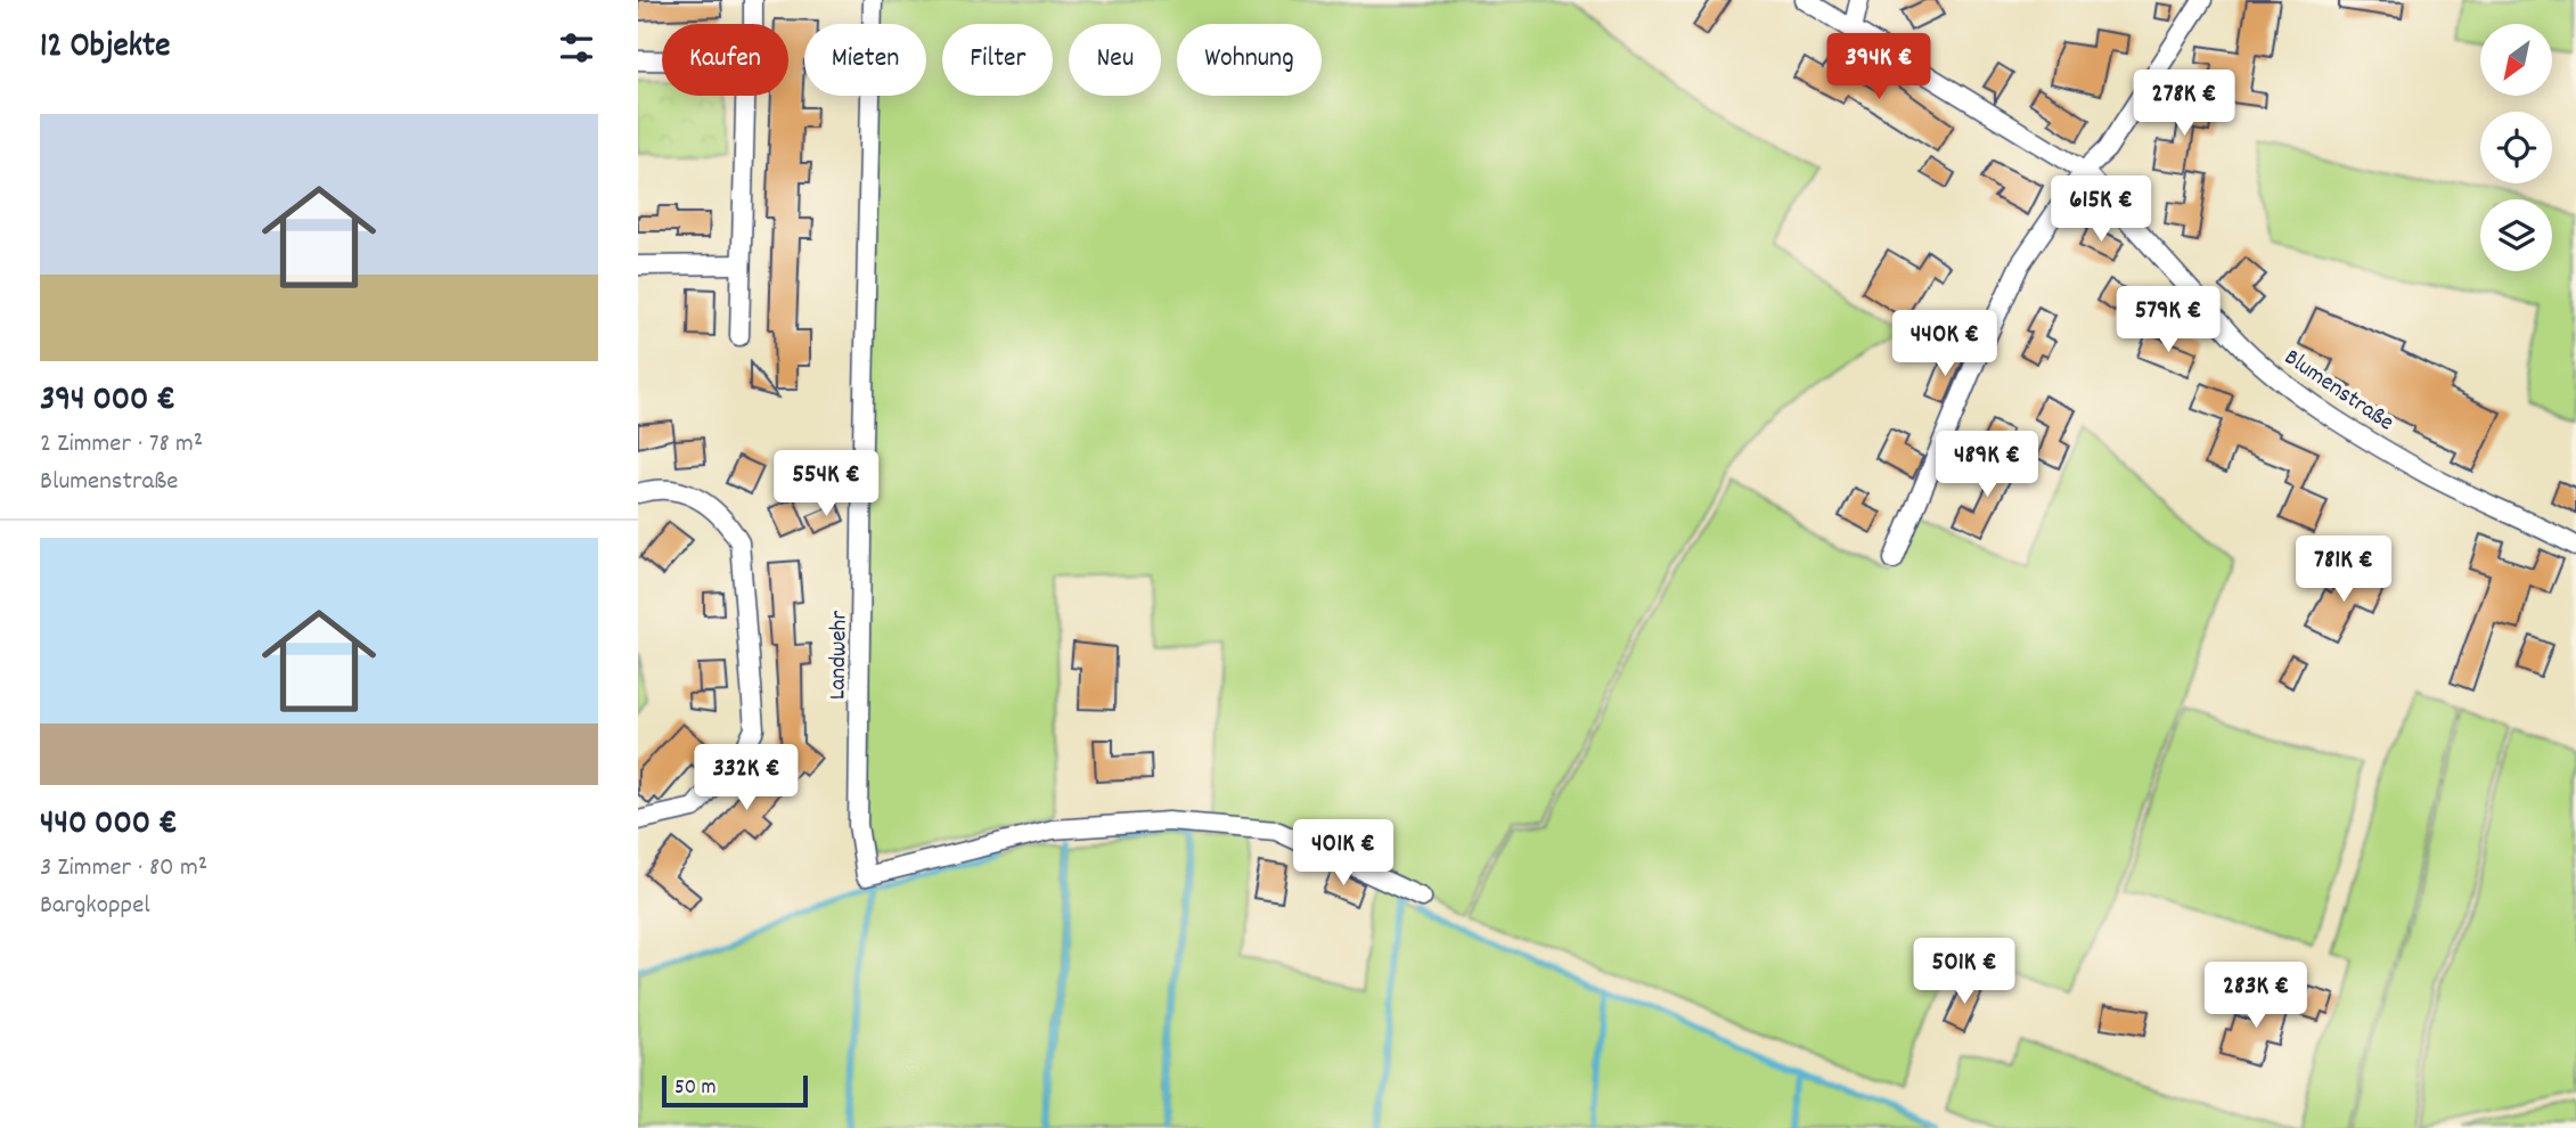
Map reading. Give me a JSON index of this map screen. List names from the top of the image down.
{
  "streets": {
    "street": ["Blumenstraße", "Landwehr"]
  },
  "scale_bar": "50 m",
  "north": "bottom left",
  "page": {
    "heading": "12 Objekte",
    "chip": [
      "Kaufen",
      "Mieten",
      "Filter",
      "Neu",
      "Wohnung"
    ],
    "price": [
      "394K €",
      "278K €",
      "615K €",
      "579K €",
      "440K €",
      "489K €",
      "554K €",
      "781K €",
      "332K €",
      "401K €",
      "501K €",
      "283K €"
    ],
    "list": [
      {
        "name": "394 000 €",
        "note": "2 Zimmer · 78 m² · Blumenstraße"
      },
      {
        "name": "440 000 €",
        "note": "3 Zimmer · 80 m² · Bargkoppel"
      }
    ],
    "scale": "50 m"
  }
}
